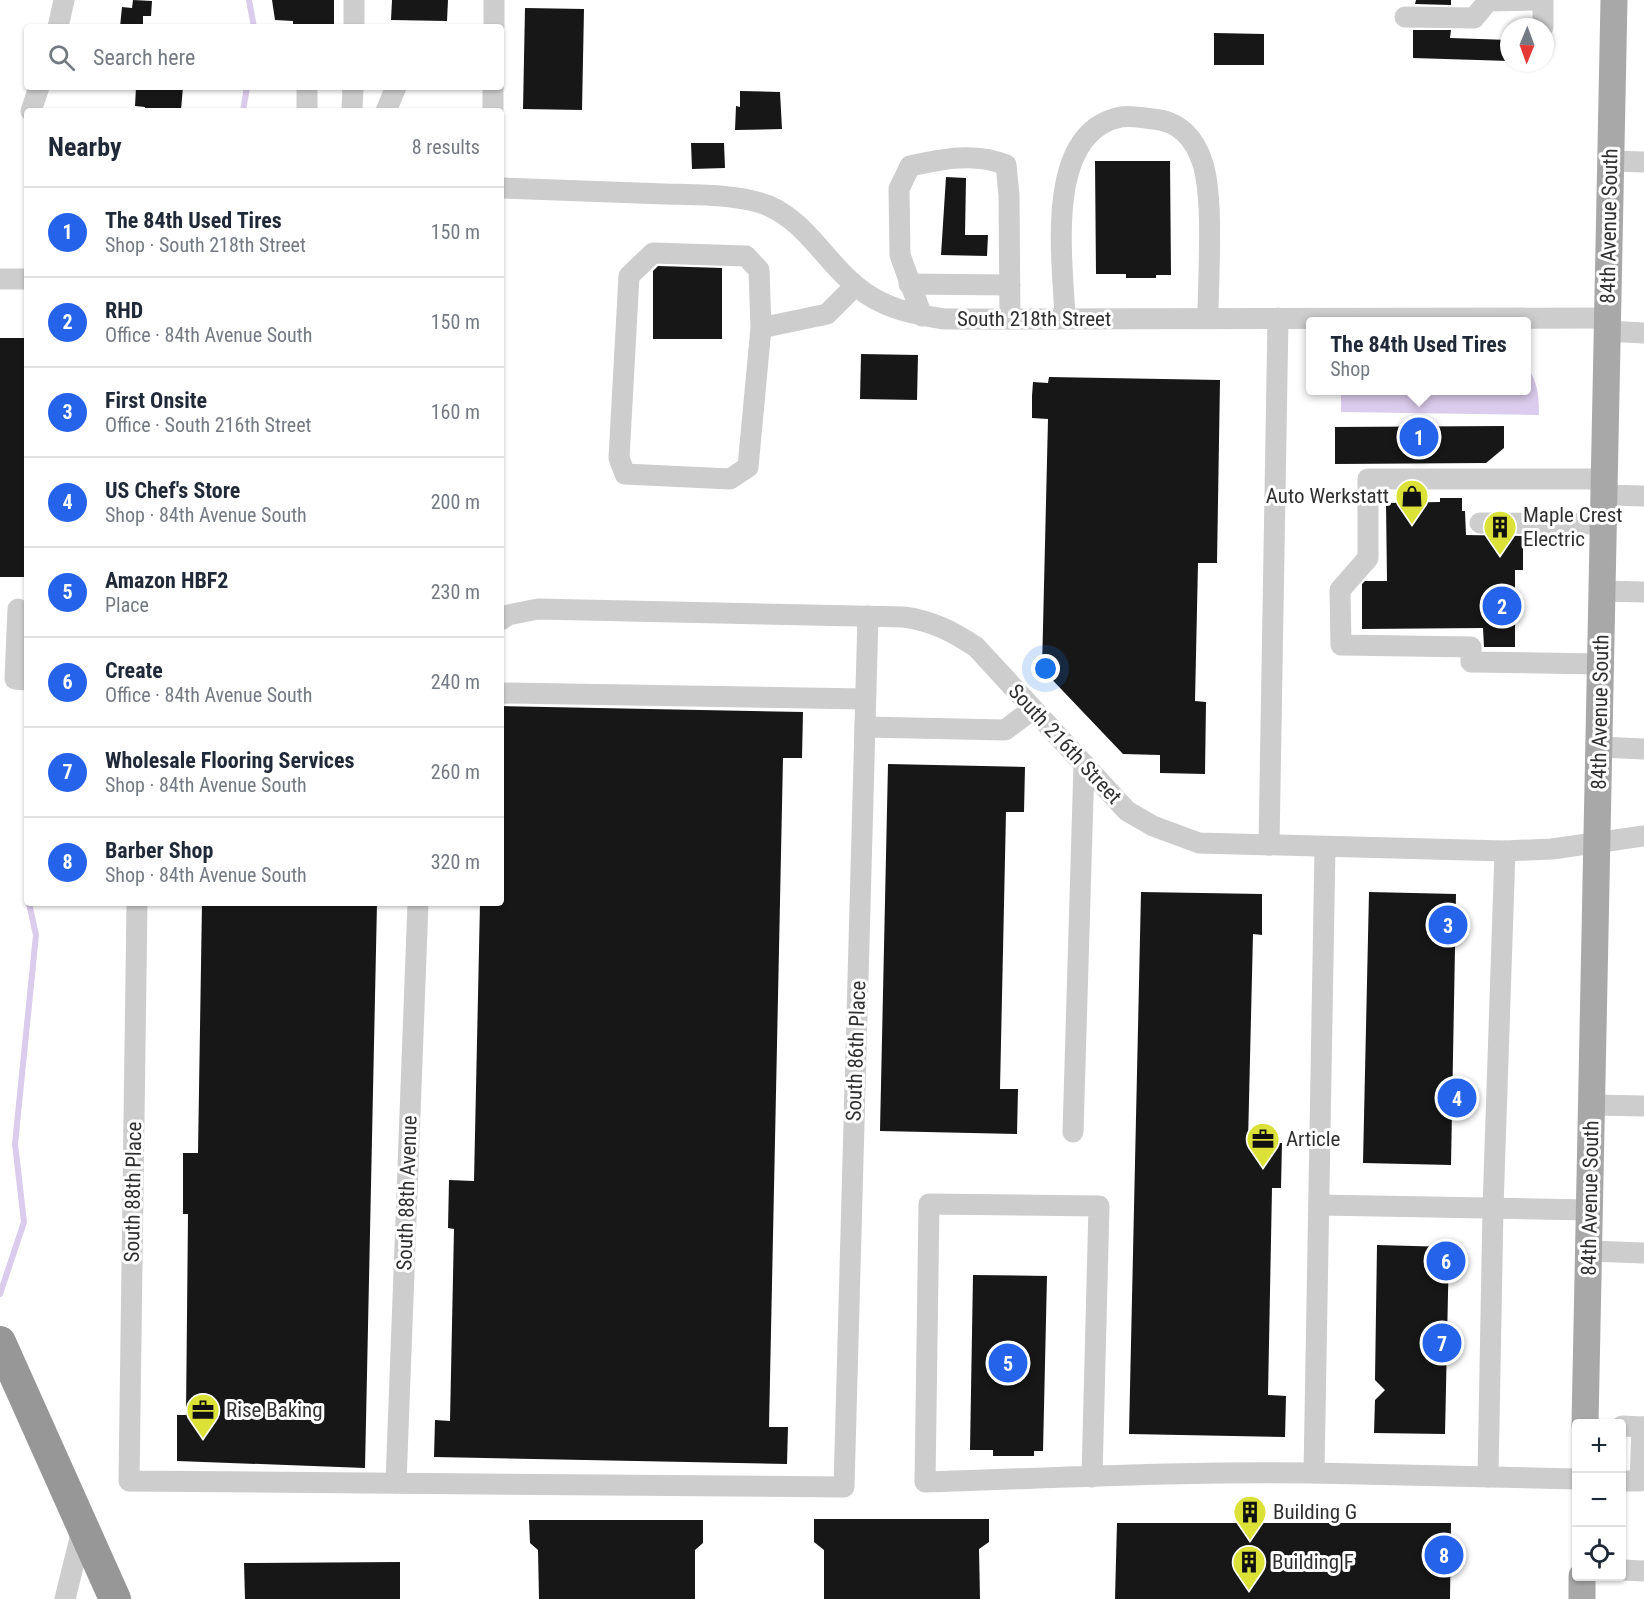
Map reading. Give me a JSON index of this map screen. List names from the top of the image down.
{
  "streets": {
    "main road": ["84th Avenue South"],
    "street": [
      "South 218th Street",
      "South 216th Street",
      "South 86th Place",
      "South 88th Place",
      "South 88th Avenue"
    ]
  },
  "crossings": [
    ["84th Avenue South", "South 218th Street"],
    ["84th Avenue South", "South 216th Street"],
    ["South 216th Street", "South 86th Place"],
    ["South 86th Place", "South 88th Place"],
    ["South 86th Place", "South 88th Avenue"],
    ["South 88th Place", "South 88th Avenue"]
  ],
  "places": {
    "shop": ["Auto Werkstatt"],
    "building": ["Maple Crest Electric", "Building G", "Building F"],
    "office": ["Article", "Rise Baking"]
  },
  "north": "bottom",
  "page": {
    "search": "Search here",
    "heading": ["Nearby", "8 results"],
    "list": [
      {
        "mark": "1",
        "name": "The 84th Used Tires",
        "note": "Shop · South 218th Street",
        "value": "150 m"
      },
      {
        "mark": "2",
        "name": "RHD",
        "note": "Office · 84th Avenue South",
        "value": "150 m"
      },
      {
        "mark": "3",
        "name": "First Onsite",
        "note": "Office · South 216th Street",
        "value": "160 m"
      },
      {
        "mark": "4",
        "name": "US Chef's Store",
        "note": "Shop · 84th Avenue South",
        "value": "200 m"
      },
      {
        "mark": "5",
        "name": "Amazon HBF2",
        "note": "Place",
        "value": "230 m"
      },
      {
        "mark": "6",
        "name": "Create",
        "note": "Office · 84th Avenue South",
        "value": "240 m"
      },
      {
        "mark": "7",
        "name": "Wholesale Flooring Services",
        "note": "Shop · 84th Avenue South",
        "value": "260 m"
      },
      {
        "mark": "8",
        "name": "Barber Shop",
        "note": "Shop · 84th Avenue South",
        "value": "320 m"
      }
    ],
    "popup": ["The 84th Used Tires", "Shop"],
    "pins": [
      "1",
      "2",
      "3",
      "4",
      "6",
      "7",
      "5",
      "8"
    ],
    "map_buttons": ["+", "−"]
  }
}
